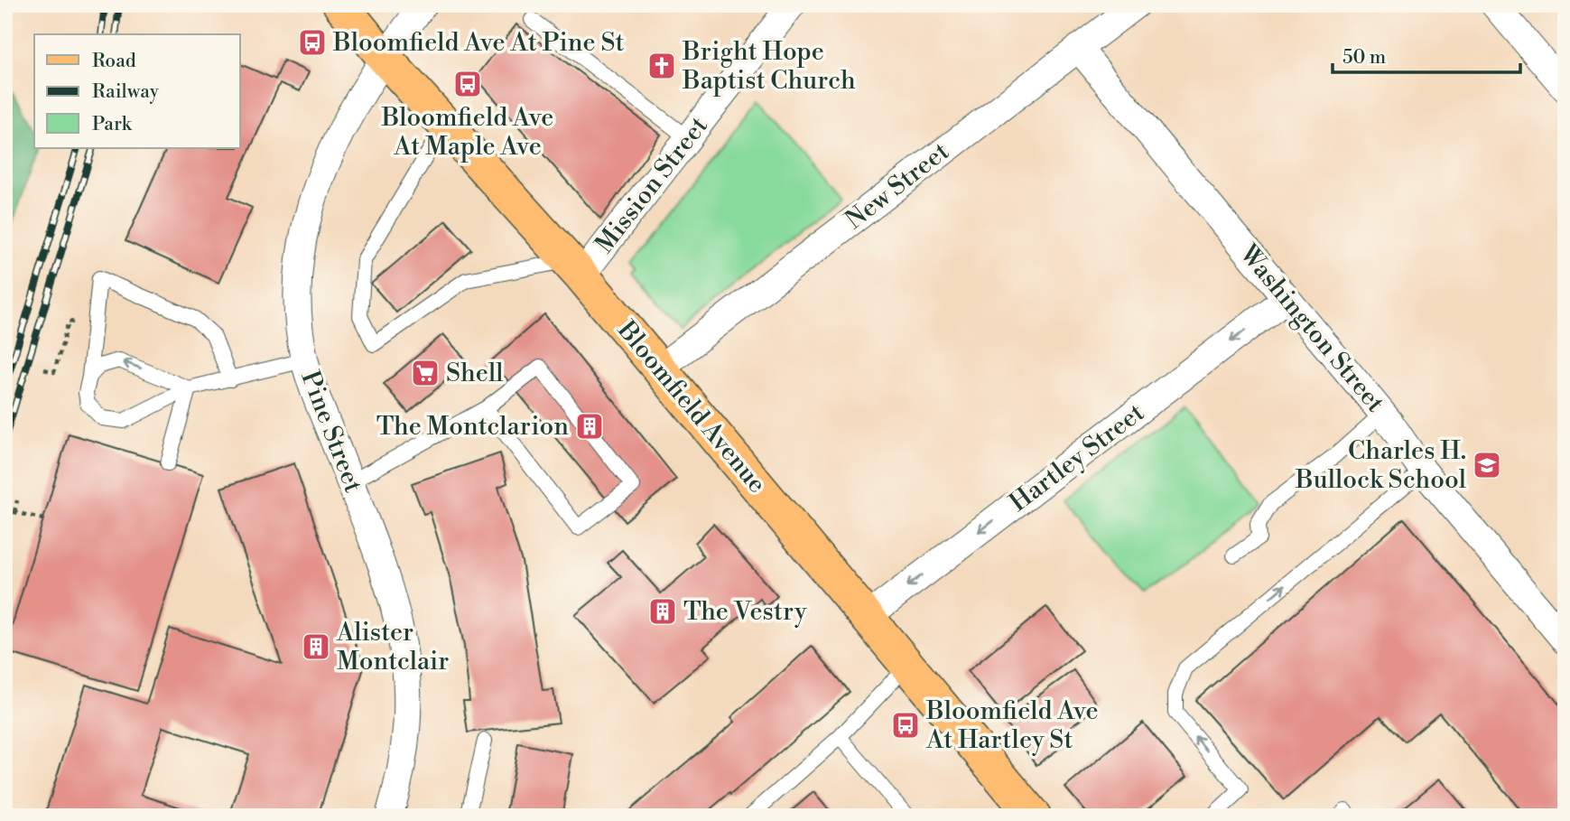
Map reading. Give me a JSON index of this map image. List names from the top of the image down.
{
  "streets": {
    "main road": ["Bloomfield Avenue"],
    "street": [
      "Mission Street",
      "New Street",
      "Washington Street",
      "Pine Street",
      "Hartley Street"
    ]
  },
  "crossings": [
    ["Mission Street", "Bloomfield Avenue"],
    ["New Street", "Washington Street"],
    ["New Street", "Bloomfield Avenue"],
    ["Washington Street", "Hartley Street"],
    ["Bloomfield Avenue", "Pine Street"],
    ["Bloomfield Avenue", "Hartley Street"]
  ],
  "one_way": ["Hartley Street"],
  "places": {
    "bus stop": ["Bloomfield Ave At Pine St", "Bloomfield Ave At Maple Ave", "Bloomfield Ave At Hartley St"],
    "church": ["Bright Hope Baptist Church"],
    "supermarket": ["Shell"],
    "building": ["The Montclarion", "The Vestry", "Alister Montclair"],
    "school or university": ["Charles H. Bullock School"]
  },
  "legend": ["Road", "Railway", "Park"],
  "scale_bar": "50 m"
}
